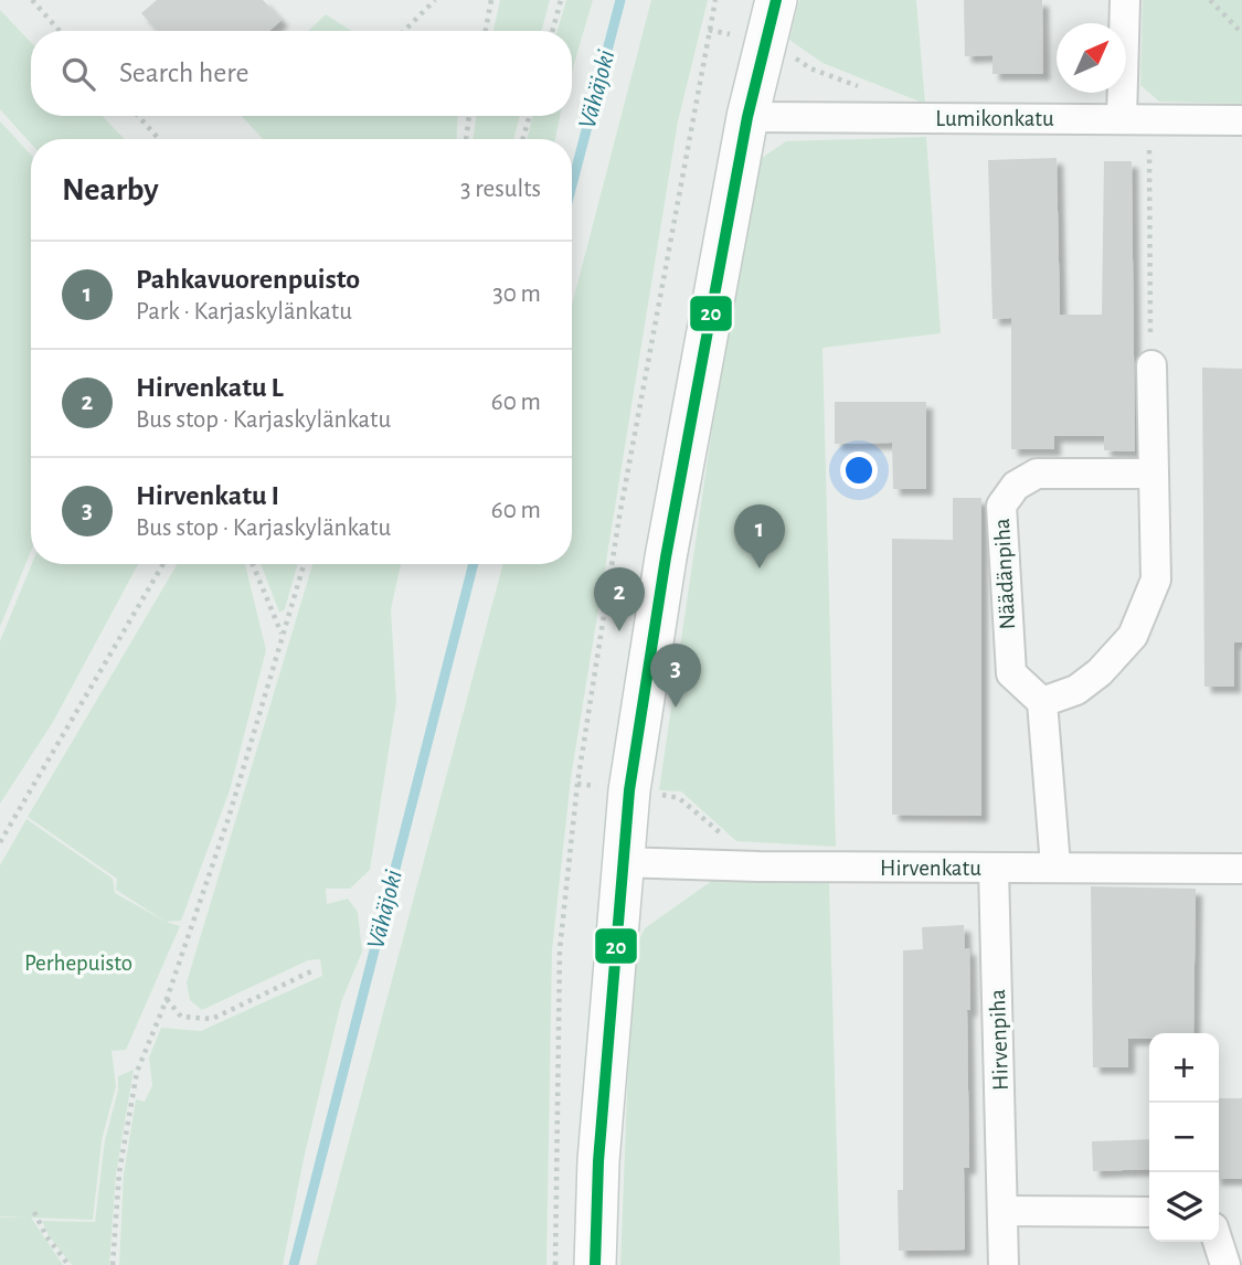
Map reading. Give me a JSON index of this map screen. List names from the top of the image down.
{
  "streets": {
    "street": [
      "Lumikonkatu",
      "Näädänpiha",
      "Hirvenkatu",
      "Hirvenpiha"
    ]
  },
  "crossings": [
    ["Hirvenkatu", "Hirvenpiha"]
  ],
  "water": ["Vähäjoki"],
  "parks": ["Perhepuisto"],
  "lines": ["transit line 20"],
  "north": "top right",
  "page": {
    "search": "Search here",
    "heading": ["Nearby", "3 results"],
    "list": [
      {
        "mark": "1",
        "name": "Pahkavuorenpuisto",
        "note": "Park · Karjaskylänkatu",
        "value": "30 m"
      },
      {
        "mark": "2",
        "name": "Hirvenkatu L",
        "note": "Bus stop · Karjaskylänkatu",
        "value": "60 m"
      },
      {
        "mark": "3",
        "name": "Hirvenkatu I",
        "note": "Bus stop · Karjaskylänkatu",
        "value": "60 m"
      }
    ],
    "pins": ["1", "2", "3"],
    "map_buttons": ["+", "−"]
  }
}
